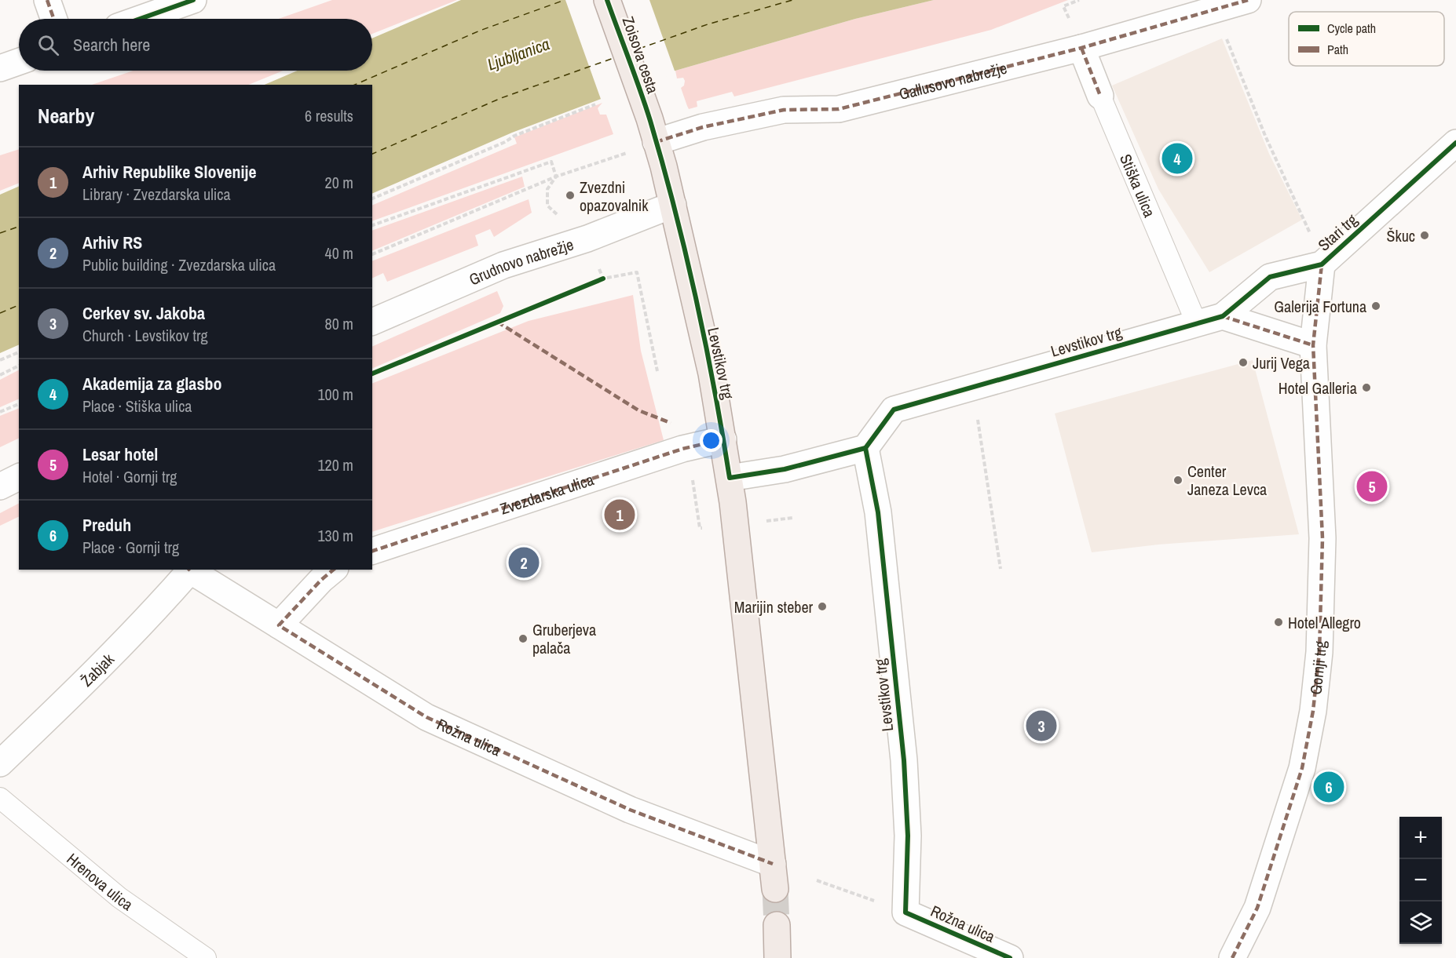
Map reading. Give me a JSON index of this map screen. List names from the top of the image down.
{
  "streets": {
    "main road": ["Zoisova cesta", "Levstikov trg"],
    "street": [
      "Gallusovo nabrežje",
      "Stiška ulica",
      "Stari trg",
      "Grudnovo nabrežje",
      "Zvezdarska ulica",
      "Gornji trg",
      "Žabjak",
      "Rožna ulica"
    ],
    "lane": ["Hrenova ulica"]
  },
  "crossings": [
    ["Zoisova cesta", "Gallusovo nabrežje"],
    ["Zoisova cesta", "Levstikov trg"],
    ["Gallusovo nabrežje", "Stiška ulica"],
    ["Gallusovo nabrežje", "Levstikov trg"],
    ["Stiška ulica", "Levstikov trg"],
    ["Stari trg", "Levstikov trg"],
    ["Stari trg", "Gornji trg"],
    ["Grudnovo nabrežje", "Levstikov trg"],
    ["Levstikov trg", "Zvezdarska ulica"],
    ["Levstikov trg", "Rožna ulica"],
    ["Žabjak", "Rožna ulica"]
  ],
  "water": ["Ljubljanica"],
  "places": [
    "Zvezdni opazovalnik",
    "Škuc",
    "Galerija Fortuna",
    "Jurij Vega",
    "Hotel Galleria",
    "Center Janeza Levca",
    "Marijin steber",
    "Hotel Allegro",
    "Gruberjeva palača"
  ],
  "legend": ["Cycle path", "Path"],
  "page": {
    "search": "Search here",
    "heading": ["Nearby", "6 results"],
    "pins": [
      "4",
      "5",
      "1",
      "2",
      "3",
      "6"
    ],
    "list": [
      {
        "mark": "1",
        "name": "Arhiv Republike Slovenije",
        "note": "Library · Zvezdarska ulica",
        "value": "20 m"
      },
      {
        "mark": "2",
        "name": "Arhiv RS",
        "note": "Public building · Zvezdarska ulica",
        "value": "40 m"
      },
      {
        "mark": "3",
        "name": "Cerkev sv. Jakoba",
        "note": "Church · Levstikov trg",
        "value": "80 m"
      },
      {
        "mark": "4",
        "name": "Akademija za glasbo",
        "note": "Place · Stiška ulica",
        "value": "100 m"
      },
      {
        "mark": "5",
        "name": "Lesar hotel",
        "note": "Hotel · Gornji trg",
        "value": "120 m"
      },
      {
        "mark": "6",
        "name": "Preduh",
        "note": "Place · Gornji trg",
        "value": "130 m"
      }
    ],
    "map_buttons": ["+", "−"]
  }
}
